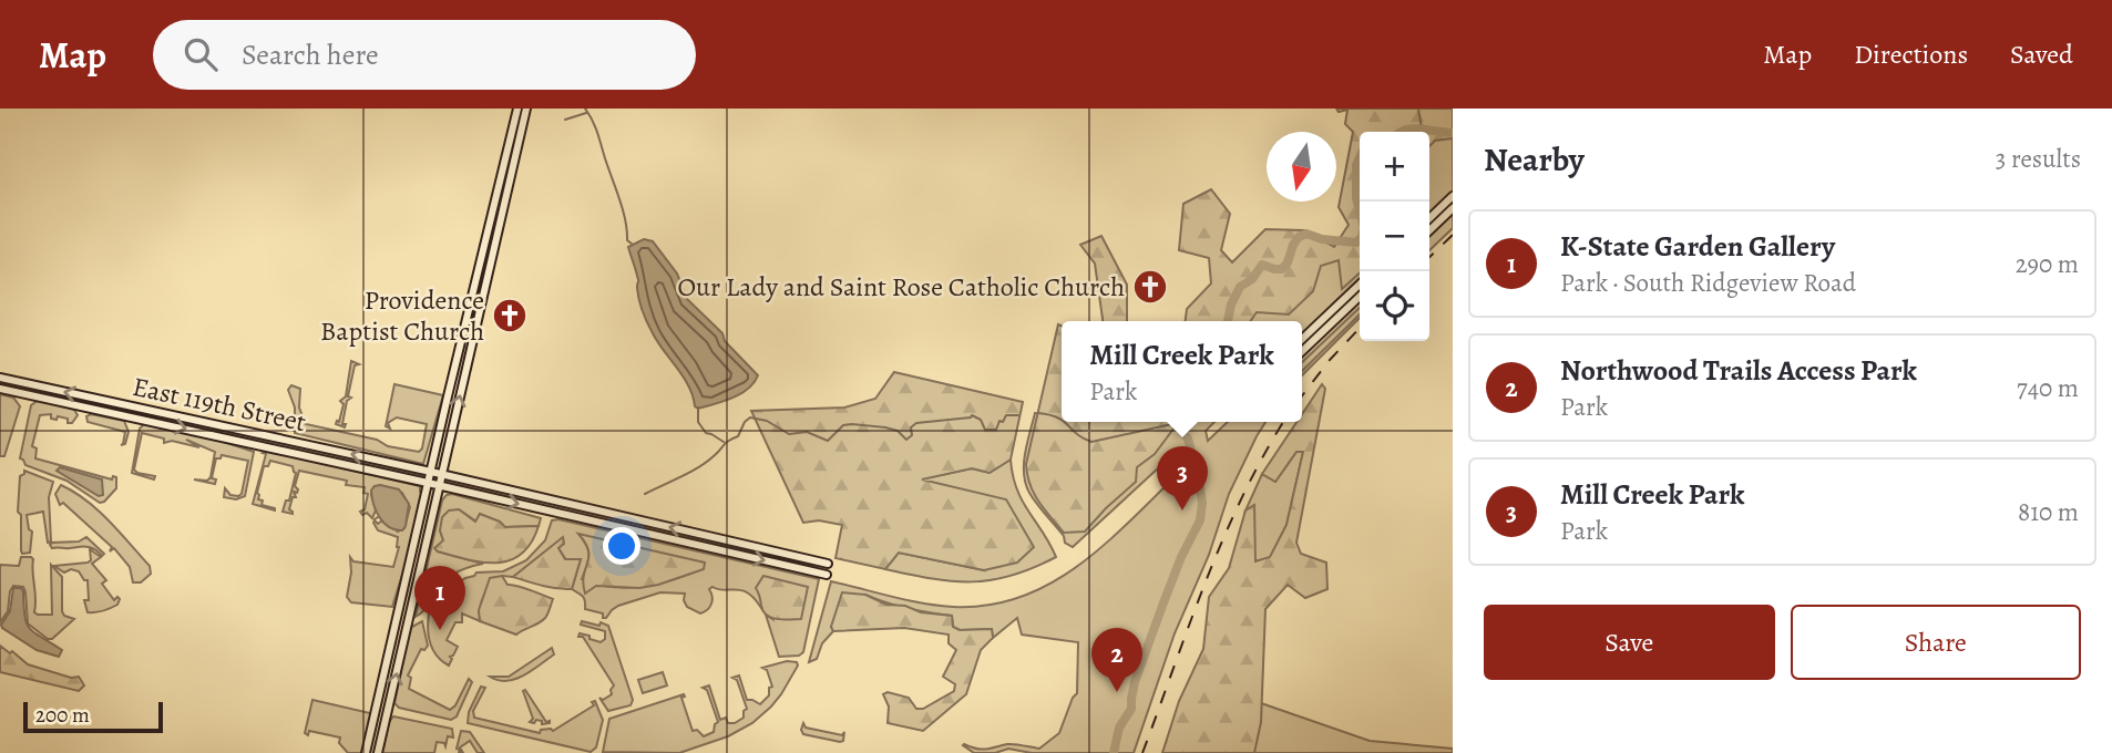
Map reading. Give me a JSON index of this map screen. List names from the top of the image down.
{
  "streets": {
    "main road": ["East 119th Street"]
  },
  "places": {
    "church": ["Our Lady and Saint Rose Catholic Church", "Providence Baptist Church"]
  },
  "scale_bar": "200 m",
  "north": "bottom",
  "page": {
    "header": "Map",
    "search": "Search here",
    "nav": ["Map", "Directions", "Saved"],
    "heading": ["Nearby", "3 results"],
    "map_buttons": ["+", "−"],
    "list": [
      {
        "mark": "1",
        "name": "K-State Garden Gallery",
        "note": "Park · South Ridgeview Road",
        "value": "290 m"
      },
      {
        "mark": "2",
        "name": "Northwood Trails Access Park",
        "note": "Park",
        "value": "740 m"
      },
      {
        "mark": "3",
        "name": "Mill Creek Park",
        "note": "Park",
        "value": "810 m"
      }
    ],
    "popup": ["Mill Creek Park", "Park"],
    "pins": ["3", "1", "2"],
    "buttons": ["Save", "Share"],
    "scale": "200 m"
  }
}
